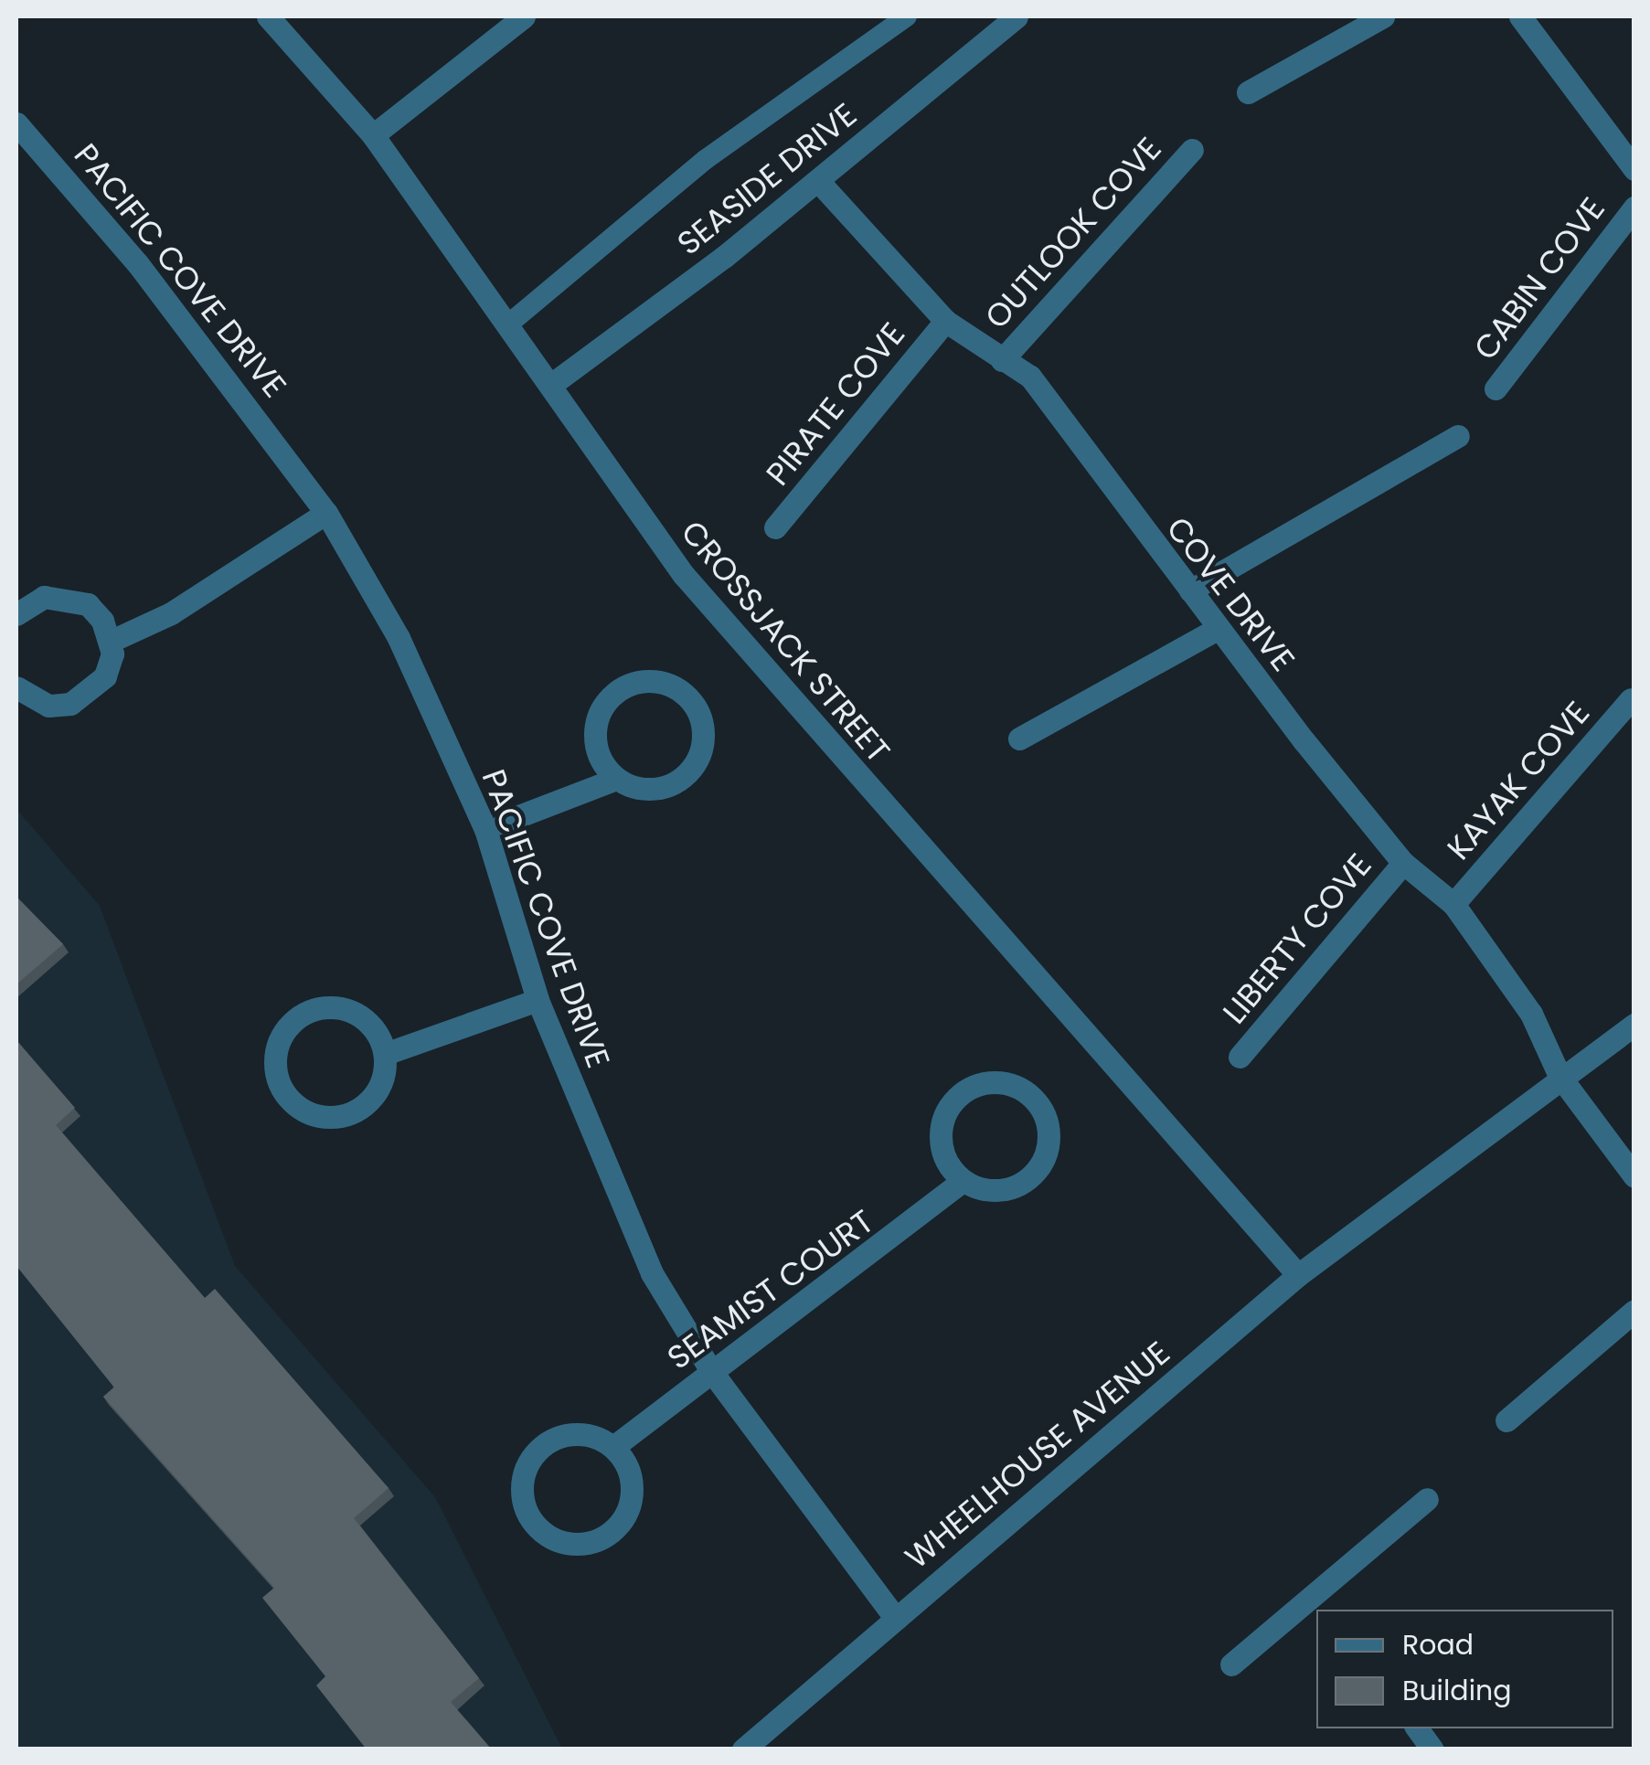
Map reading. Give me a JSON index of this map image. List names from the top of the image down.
{
  "streets": {
    "street": [
      "SEASIDE DRIVE",
      "OUTLOOK COVE",
      "PACIFIC COVE DRIVE",
      "CABIN COVE",
      "PIRATE COVE",
      "COVE DRIVE",
      "CROSSJACK STREET",
      "KAYAK COVE",
      "LIBERTY COVE",
      "SEAMIST COURT",
      "WHEELHOUSE AVENUE"
    ]
  },
  "crossings": [
    ["SEASIDE DRIVE", "COVE DRIVE"],
    ["SEASIDE DRIVE", "CROSSJACK STREET"],
    ["OUTLOOK COVE", "COVE DRIVE"],
    ["PACIFIC COVE DRIVE", "SEAMIST COURT"],
    ["PACIFIC COVE DRIVE", "WHEELHOUSE AVENUE"],
    ["PIRATE COVE", "COVE DRIVE"],
    ["COVE DRIVE", "KAYAK COVE"],
    ["COVE DRIVE", "LIBERTY COVE"],
    ["COVE DRIVE", "WHEELHOUSE AVENUE"],
    ["CROSSJACK STREET", "WHEELHOUSE AVENUE"]
  ],
  "legend": ["Road", "Building"]
}
